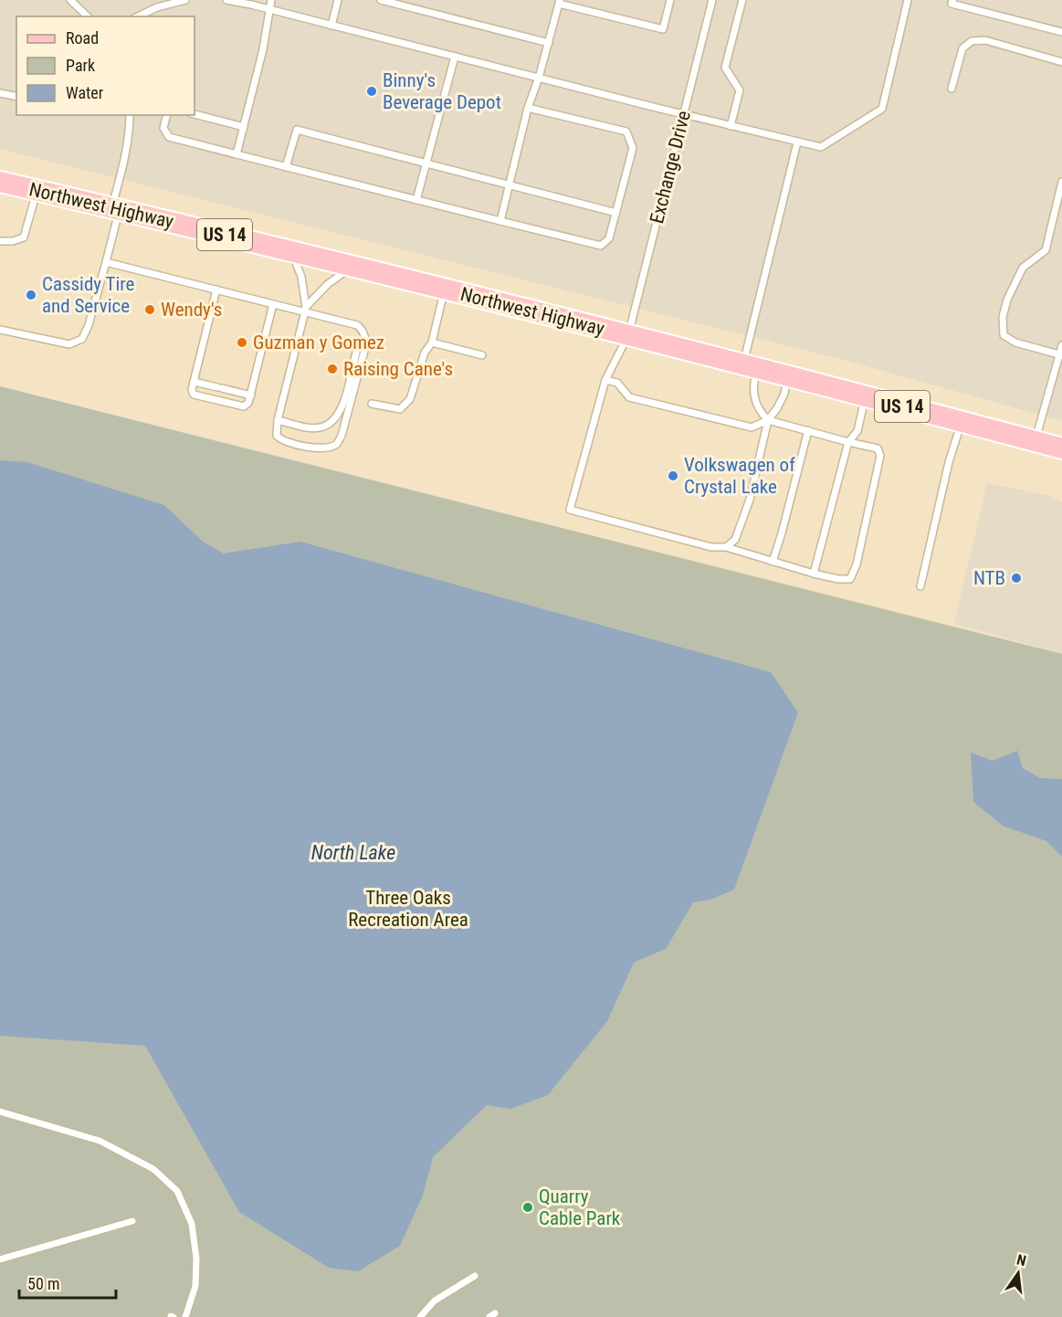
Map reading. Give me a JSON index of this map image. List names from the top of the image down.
{
  "streets": {
    "main road": ["Northwest Highway", "US 14"],
    "lane": ["Exchange Drive"]
  },
  "crossings": [
    ["Exchange Drive", "Northwest Highway"]
  ],
  "water": ["North Lake"],
  "parks": ["Three Oaks Recreation Area"],
  "places": [
    "Binny's Beverage Depot",
    "Cassidy Tire and Service",
    "Wendy's",
    "Guzman y Gomez",
    "Raising Cane's",
    "Volkswagen of Crystal Lake",
    "NTB",
    "Quarry Cable Park"
  ],
  "legend": ["Road", "Park", "Water"],
  "scale_bar": "50 m",
  "north": "top"
}
